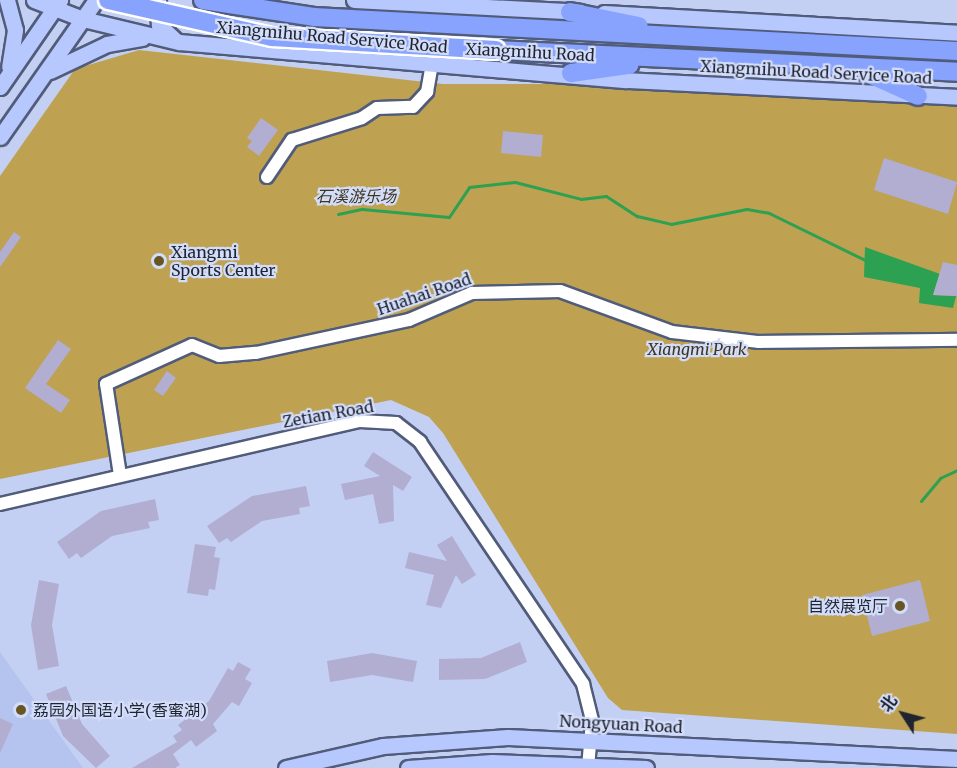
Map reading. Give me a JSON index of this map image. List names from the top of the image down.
{
  "streets": {
    "highway": ["Xiangmihu Road"],
    "main road": ["Xiangmihu Road Service Road", "Nongyuan Road"],
    "street": ["Huahai Road", "Zetian Road"]
  },
  "crossings": [
    ["Huahai Road", "Zetian Road"],
    ["Zetian Road", "Nongyuan Road"]
  ],
  "parks": ["石溪游乐场", "Xiangmi Park"],
  "places": ["Xiangmi Sports Center", "自然展览厅", "荔园外国语小学(香蜜湖)"],
  "north": "top left"
}
